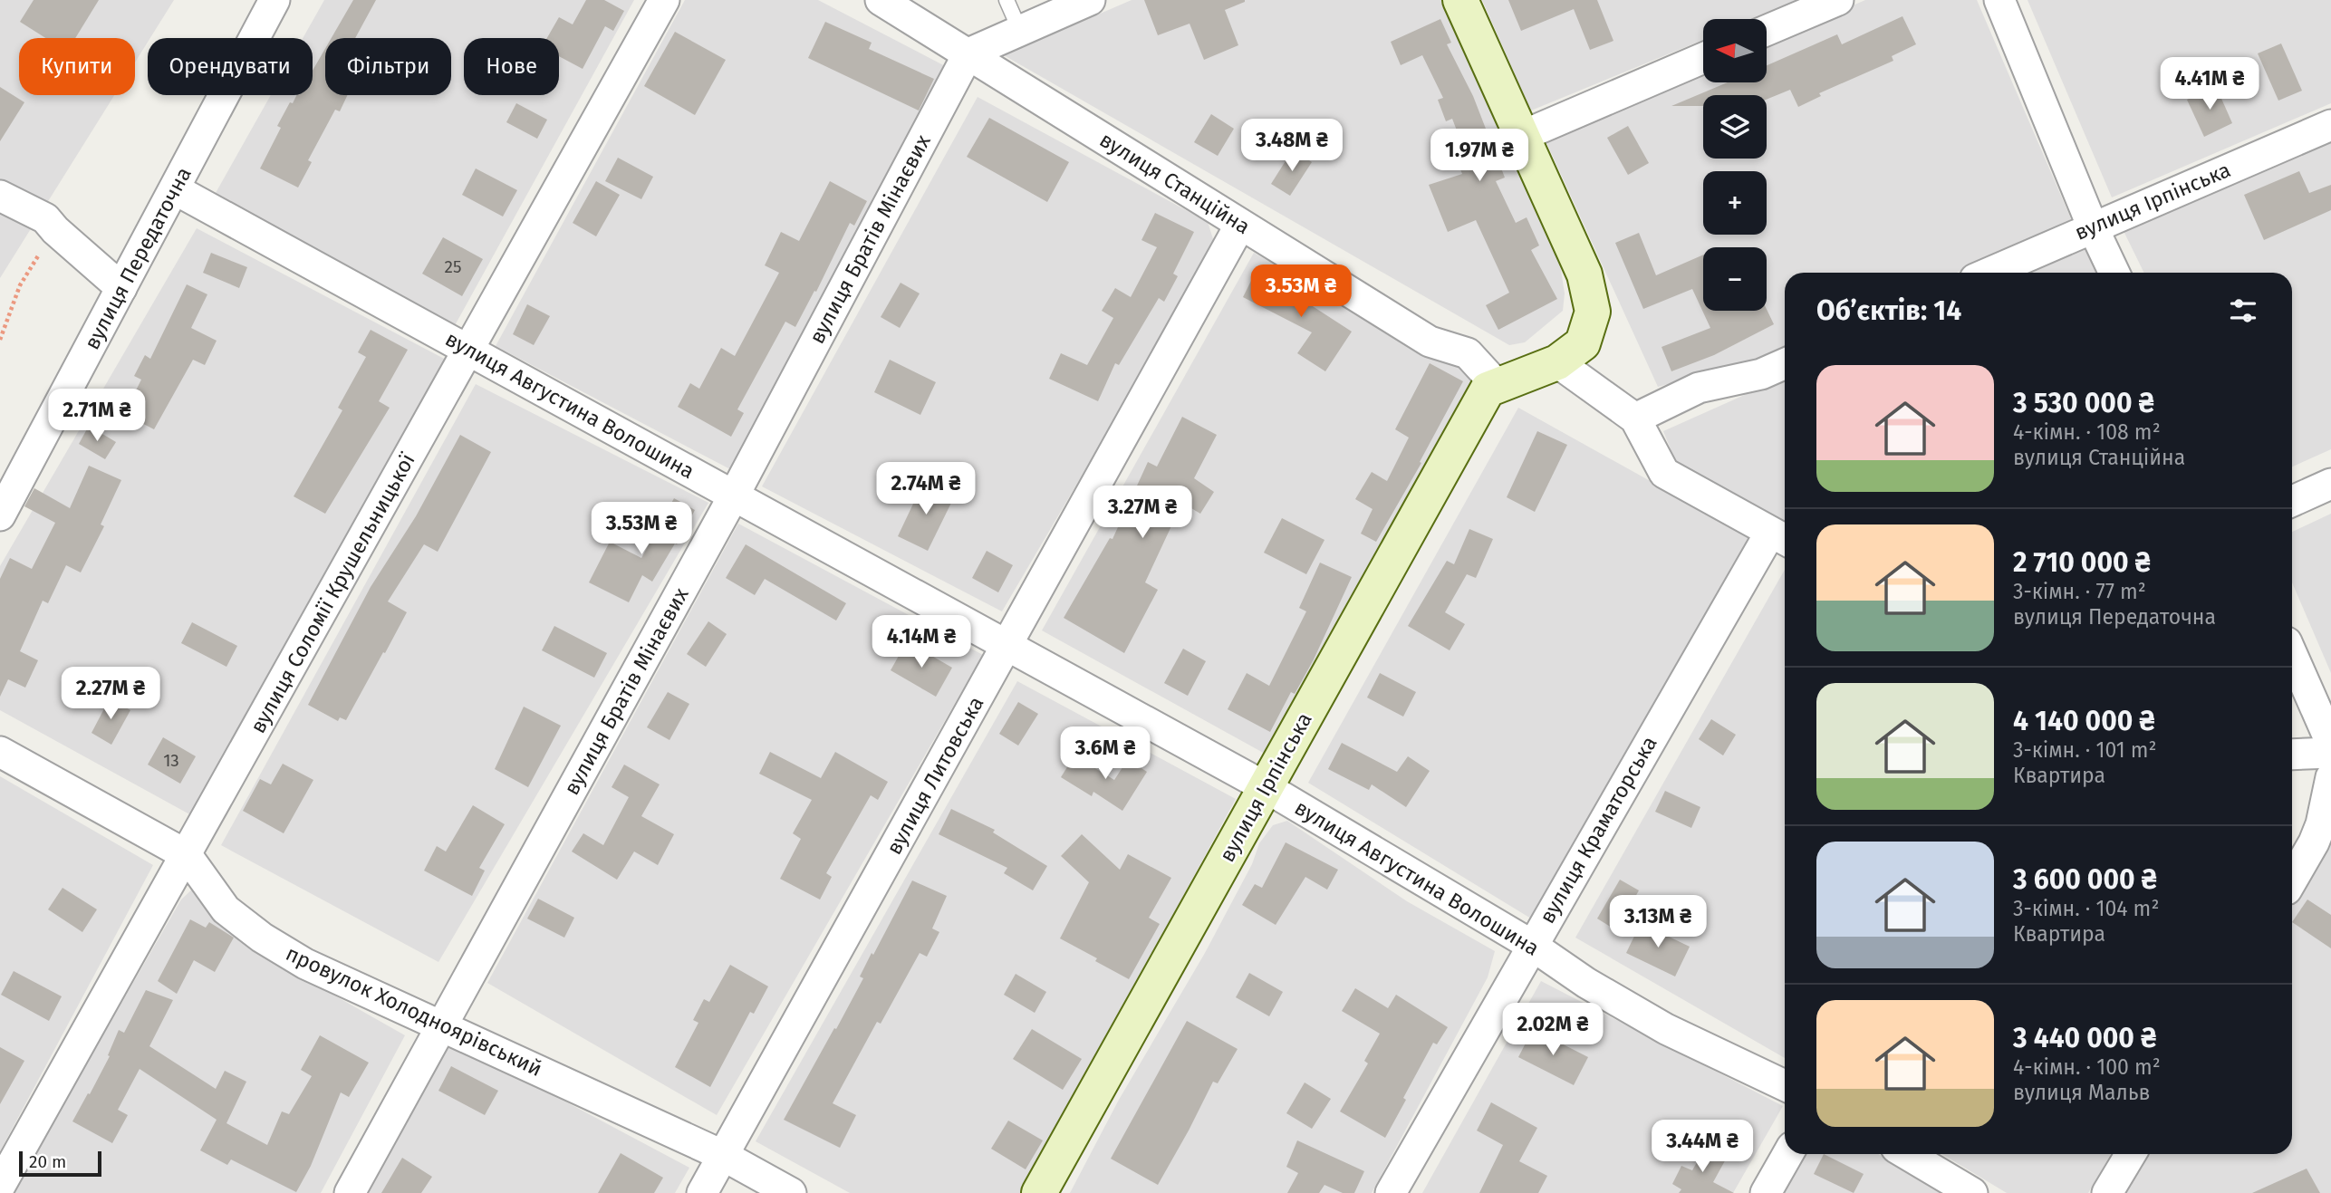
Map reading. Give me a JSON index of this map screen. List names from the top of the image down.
{
  "streets": {
    "street": [
      "вулиця Станційна",
      "вулиця Ірпінська",
      "вулиця Братів Мінаєвих",
      "вулиця Передаточна",
      "вулиця Августина Волошина",
      "вулиця Соломії Крушельницької",
      "вулиця Литовська",
      "вулиця Краматорська",
      "провулок Холодноярівський"
    ]
  },
  "crossings": [
    ["вулиця Станційна", "вулиця Ірпінська"],
    ["вулиця Станційна", "вулиця Братів Мінаєвих"],
    ["вулиця Станційна", "вулиця Литовська"],
    ["вулиця Ірпінська", "вулиця Августина Волошина"],
    ["вулиця Братів Мінаєвих", "вулиця Августина Волошина"],
    ["вулиця Братів Мінаєвих", "провулок Холодноярівський"],
    ["вулиця Передаточна", "вулиця Августина Волошина"],
    ["вулиця Августина Волошина", "вулиця Соломії Крушельницької"],
    ["вулиця Августина Волошина", "вулиця Литовська"],
    ["вулиця Августина Волошина", "вулиця Краматорська"],
    ["вулиця Соломії Крушельницької", "провулок Холодноярівський"],
    ["вулиця Литовська", "провулок Холодноярівський"]
  ],
  "house_numbers": ["25", "13"],
  "scale_bar": "20 m",
  "north": "left",
  "page": {
    "map_buttons": ["+", "−"],
    "chip": [
      "Купити",
      "Орендувати",
      "Фільтри",
      "Нове"
    ],
    "price": [
      "4.41M ₴",
      "3.48M ₴",
      "1.97M ₴",
      "3.53M ₴",
      "2.71M ₴",
      "2.74M ₴",
      "3.27M ₴",
      "3.53M ₴",
      "4.14M ₴",
      "2.27M ₴",
      "3.6M ₴",
      "3.13M ₴",
      "2.02M ₴",
      "3.44M ₴"
    ],
    "heading": "Об’єктів: 14",
    "list": [
      {
        "name": "3 530 000 ₴",
        "note": "4-кімн. · 108 m² · вулиця Станційна"
      },
      {
        "name": "2 710 000 ₴",
        "note": "3-кімн. · 77 m² · вулиця Передаточна"
      },
      {
        "name": "4 140 000 ₴",
        "note": "3-кімн. · 101 m² · Квартира"
      },
      {
        "name": "3 600 000 ₴",
        "note": "3-кімн. · 104 m² · Квартира"
      },
      {
        "name": "3 440 000 ₴",
        "note": "4-кімн. · 100 m² · вулиця Мальв"
      }
    ],
    "scale": "20 m"
  }
}
